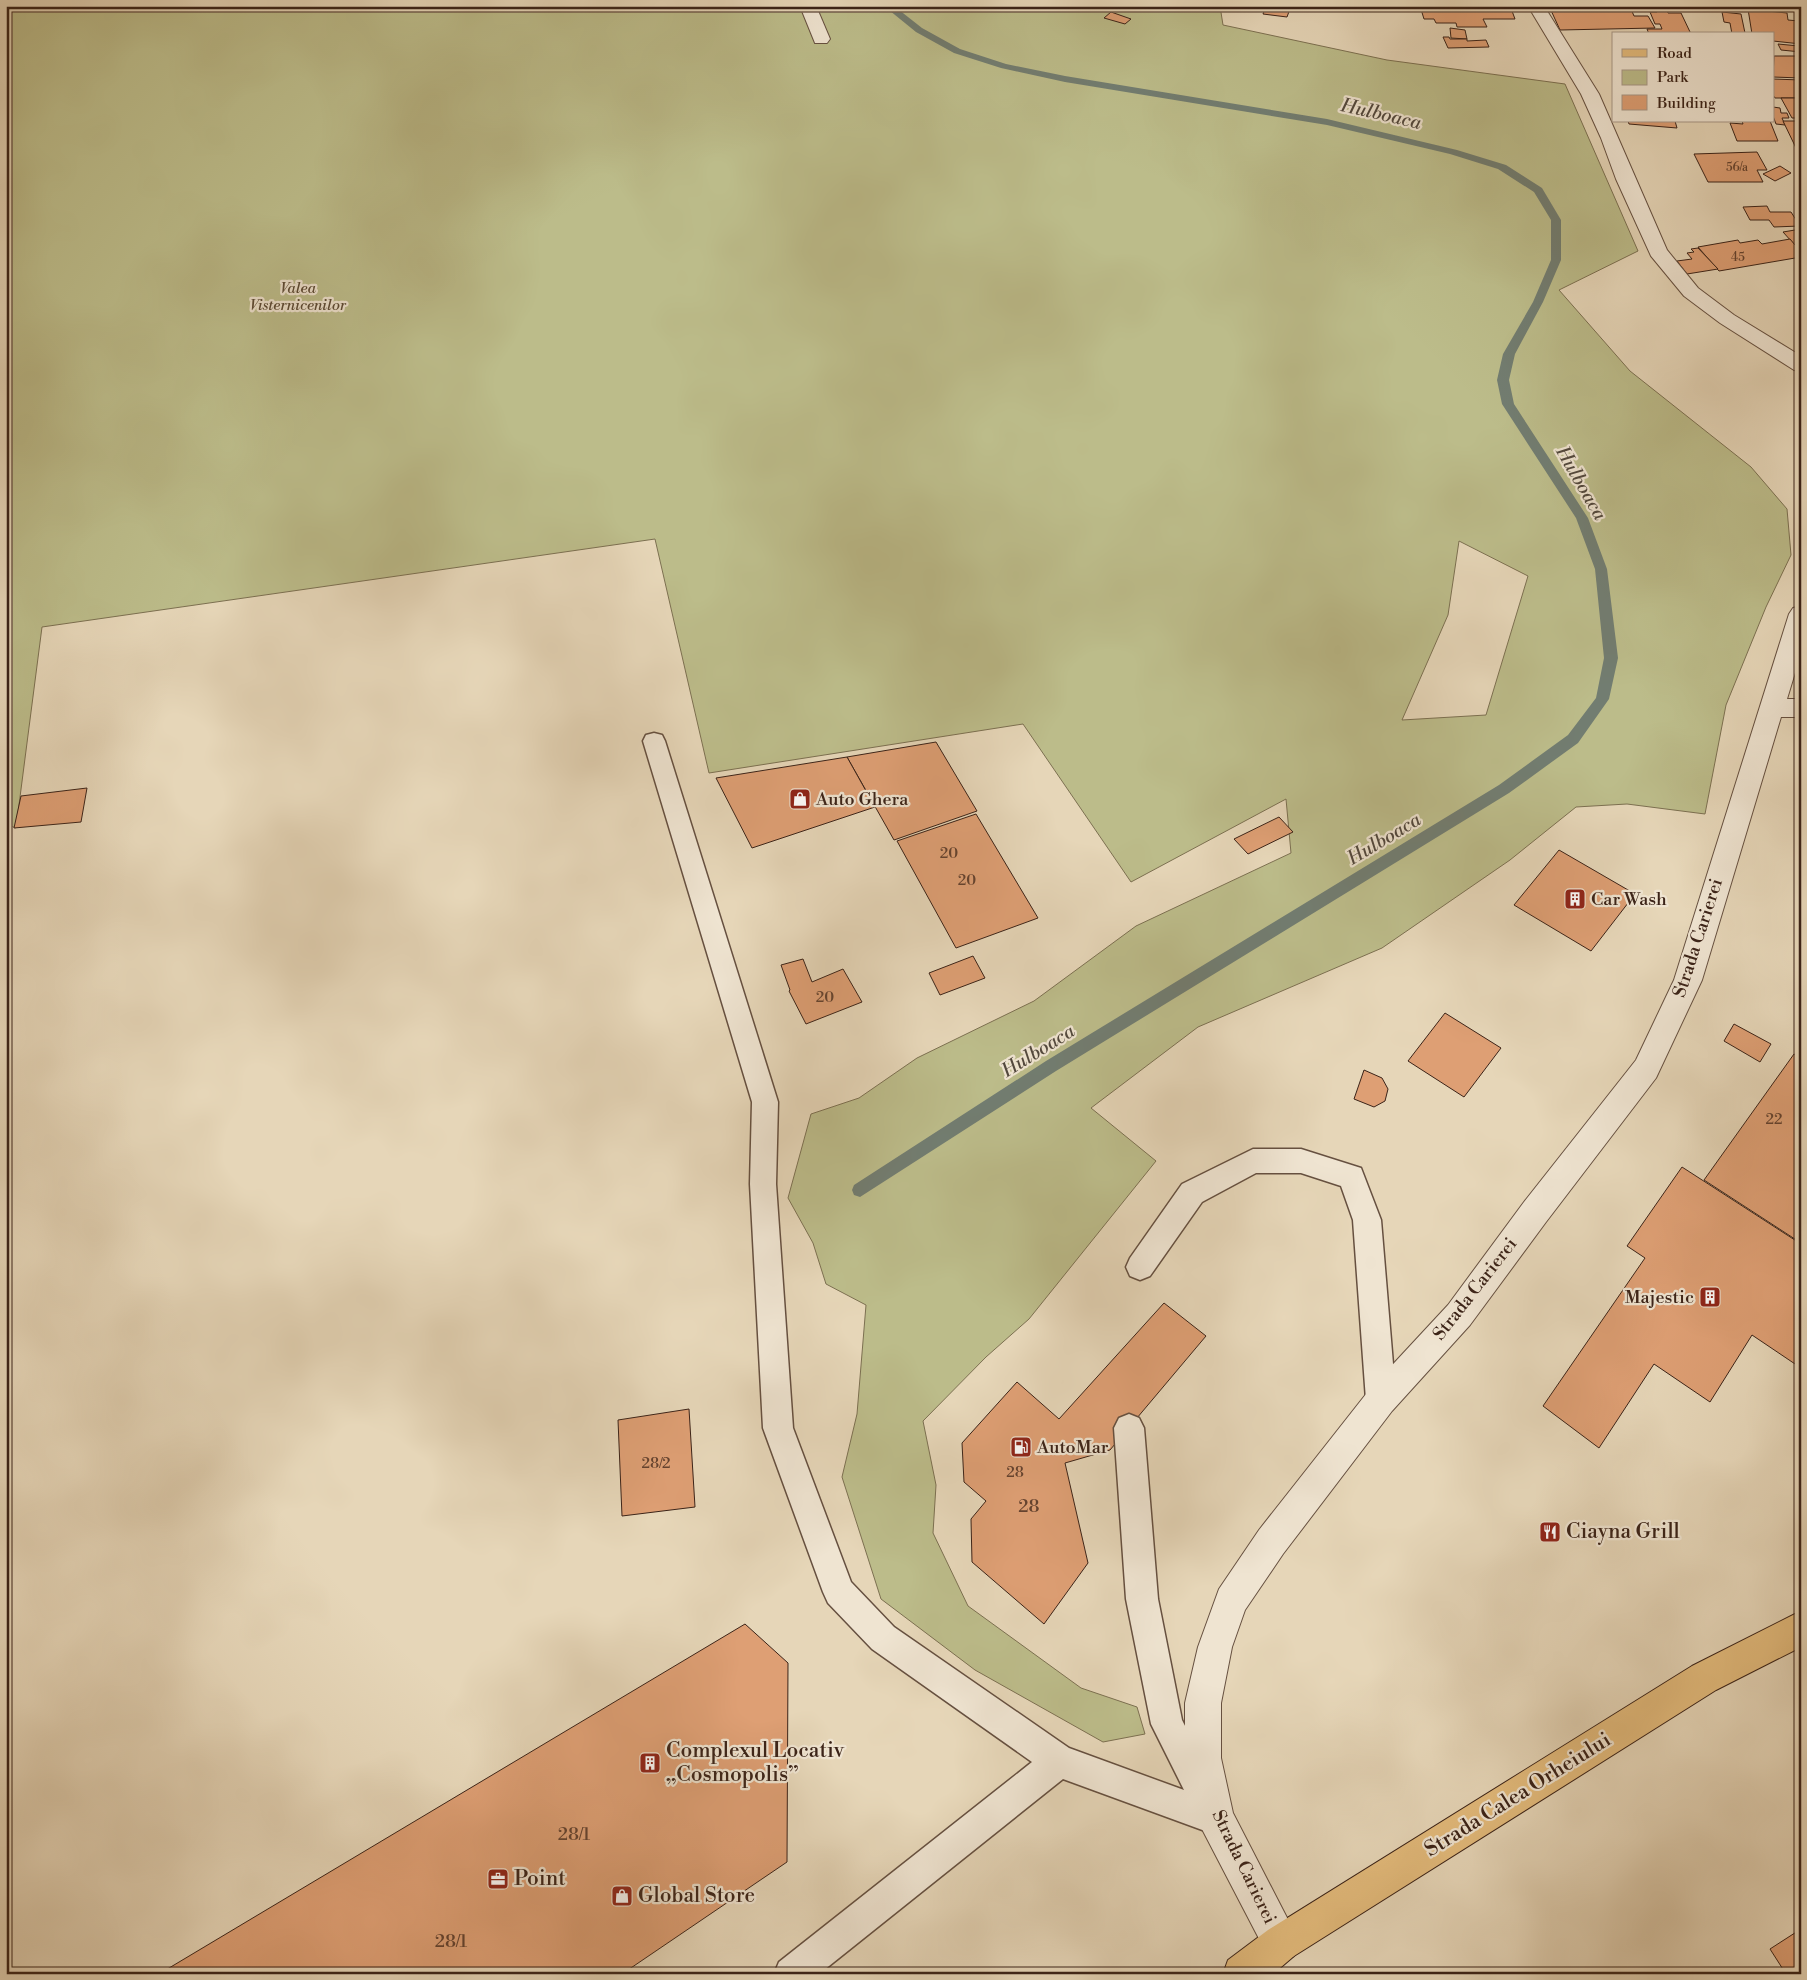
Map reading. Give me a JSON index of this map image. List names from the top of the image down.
{
  "streets": {
    "main road": ["Strada Calea Orheiului"],
    "street": ["Strada Carierei"]
  },
  "crossings": [
    ["Strada Carierei", "Strada Calea Orheiului"]
  ],
  "water": ["Hulboaca"],
  "parks": ["Valea Visternicenilor"],
  "places": {
    "shop": ["Auto Ghera", "Global Store"],
    "building": ["Car Wash", "Majestic", "Complexul Locativ „Cosmopolis”"],
    "fuel station": ["AutoMar"],
    "restaurant": ["Ciayna Grill"],
    "office": ["Point"]
  },
  "house_numbers": [
    "56/a",
    "45",
    "20",
    "20",
    "20",
    "22",
    "28/2",
    "28",
    "28",
    "28/1",
    "28/1"
  ],
  "legend": ["Road", "Park", "Building"]
}
